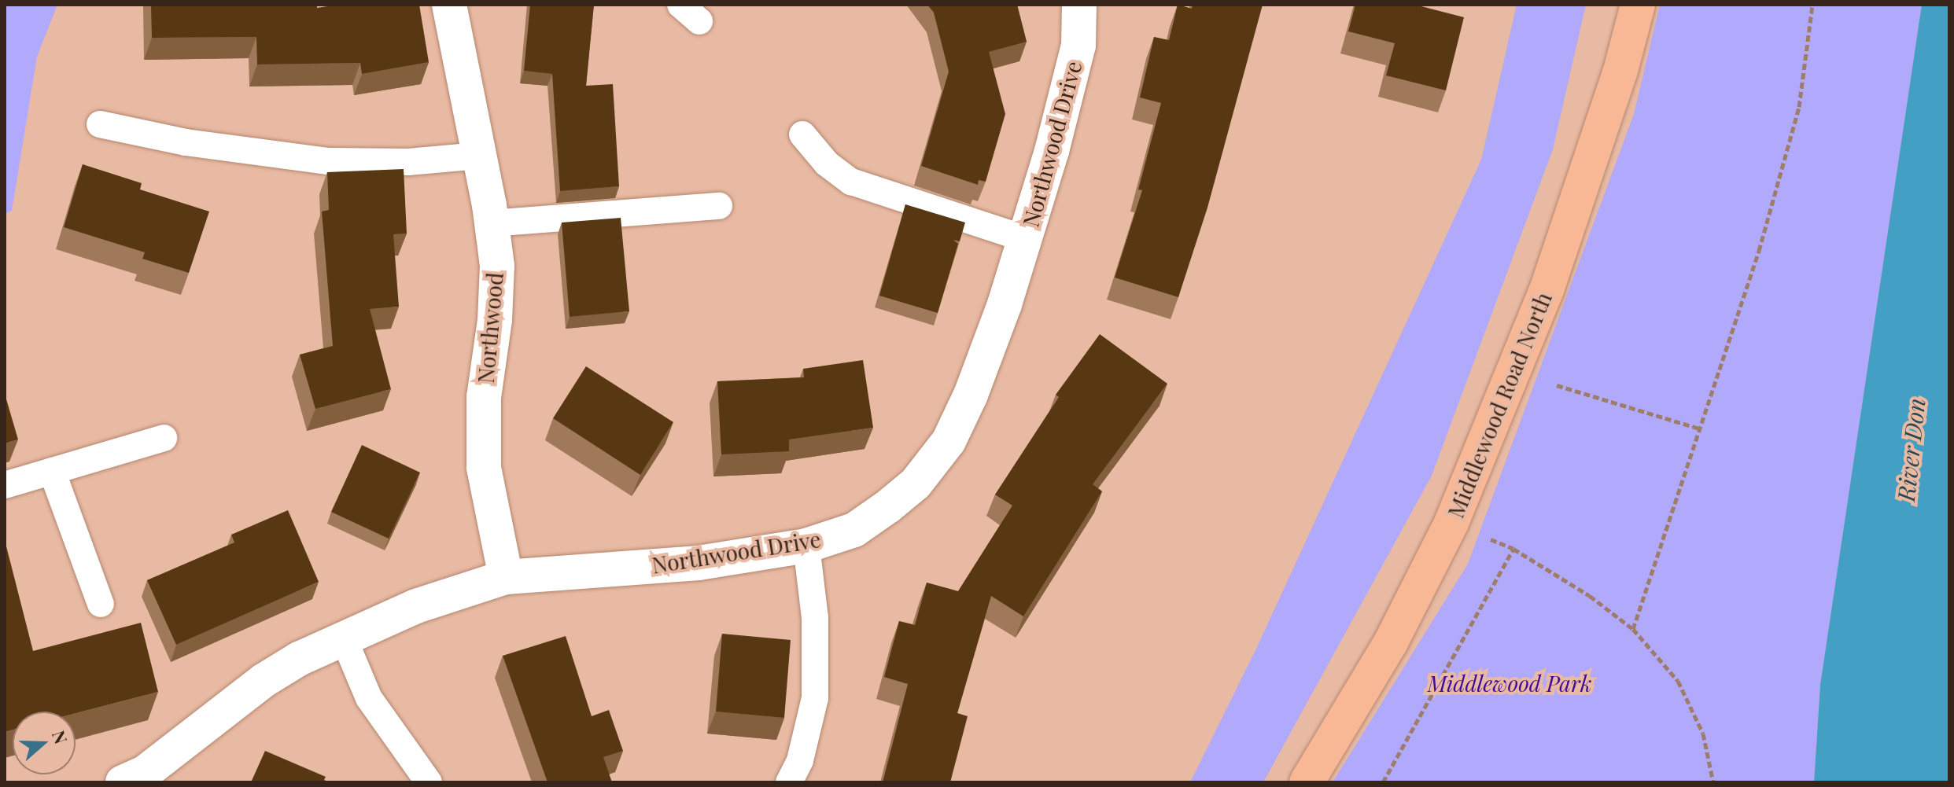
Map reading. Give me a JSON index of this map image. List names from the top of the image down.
{
  "streets": {
    "main road": ["Middlewood Road North"],
    "street": ["Northwood Drive", "Northwood"]
  },
  "crossings": [
    ["Northwood Drive", "Northwood"]
  ],
  "water": ["River Don"],
  "parks": ["Middlewood Park"],
  "north": "right"
}
